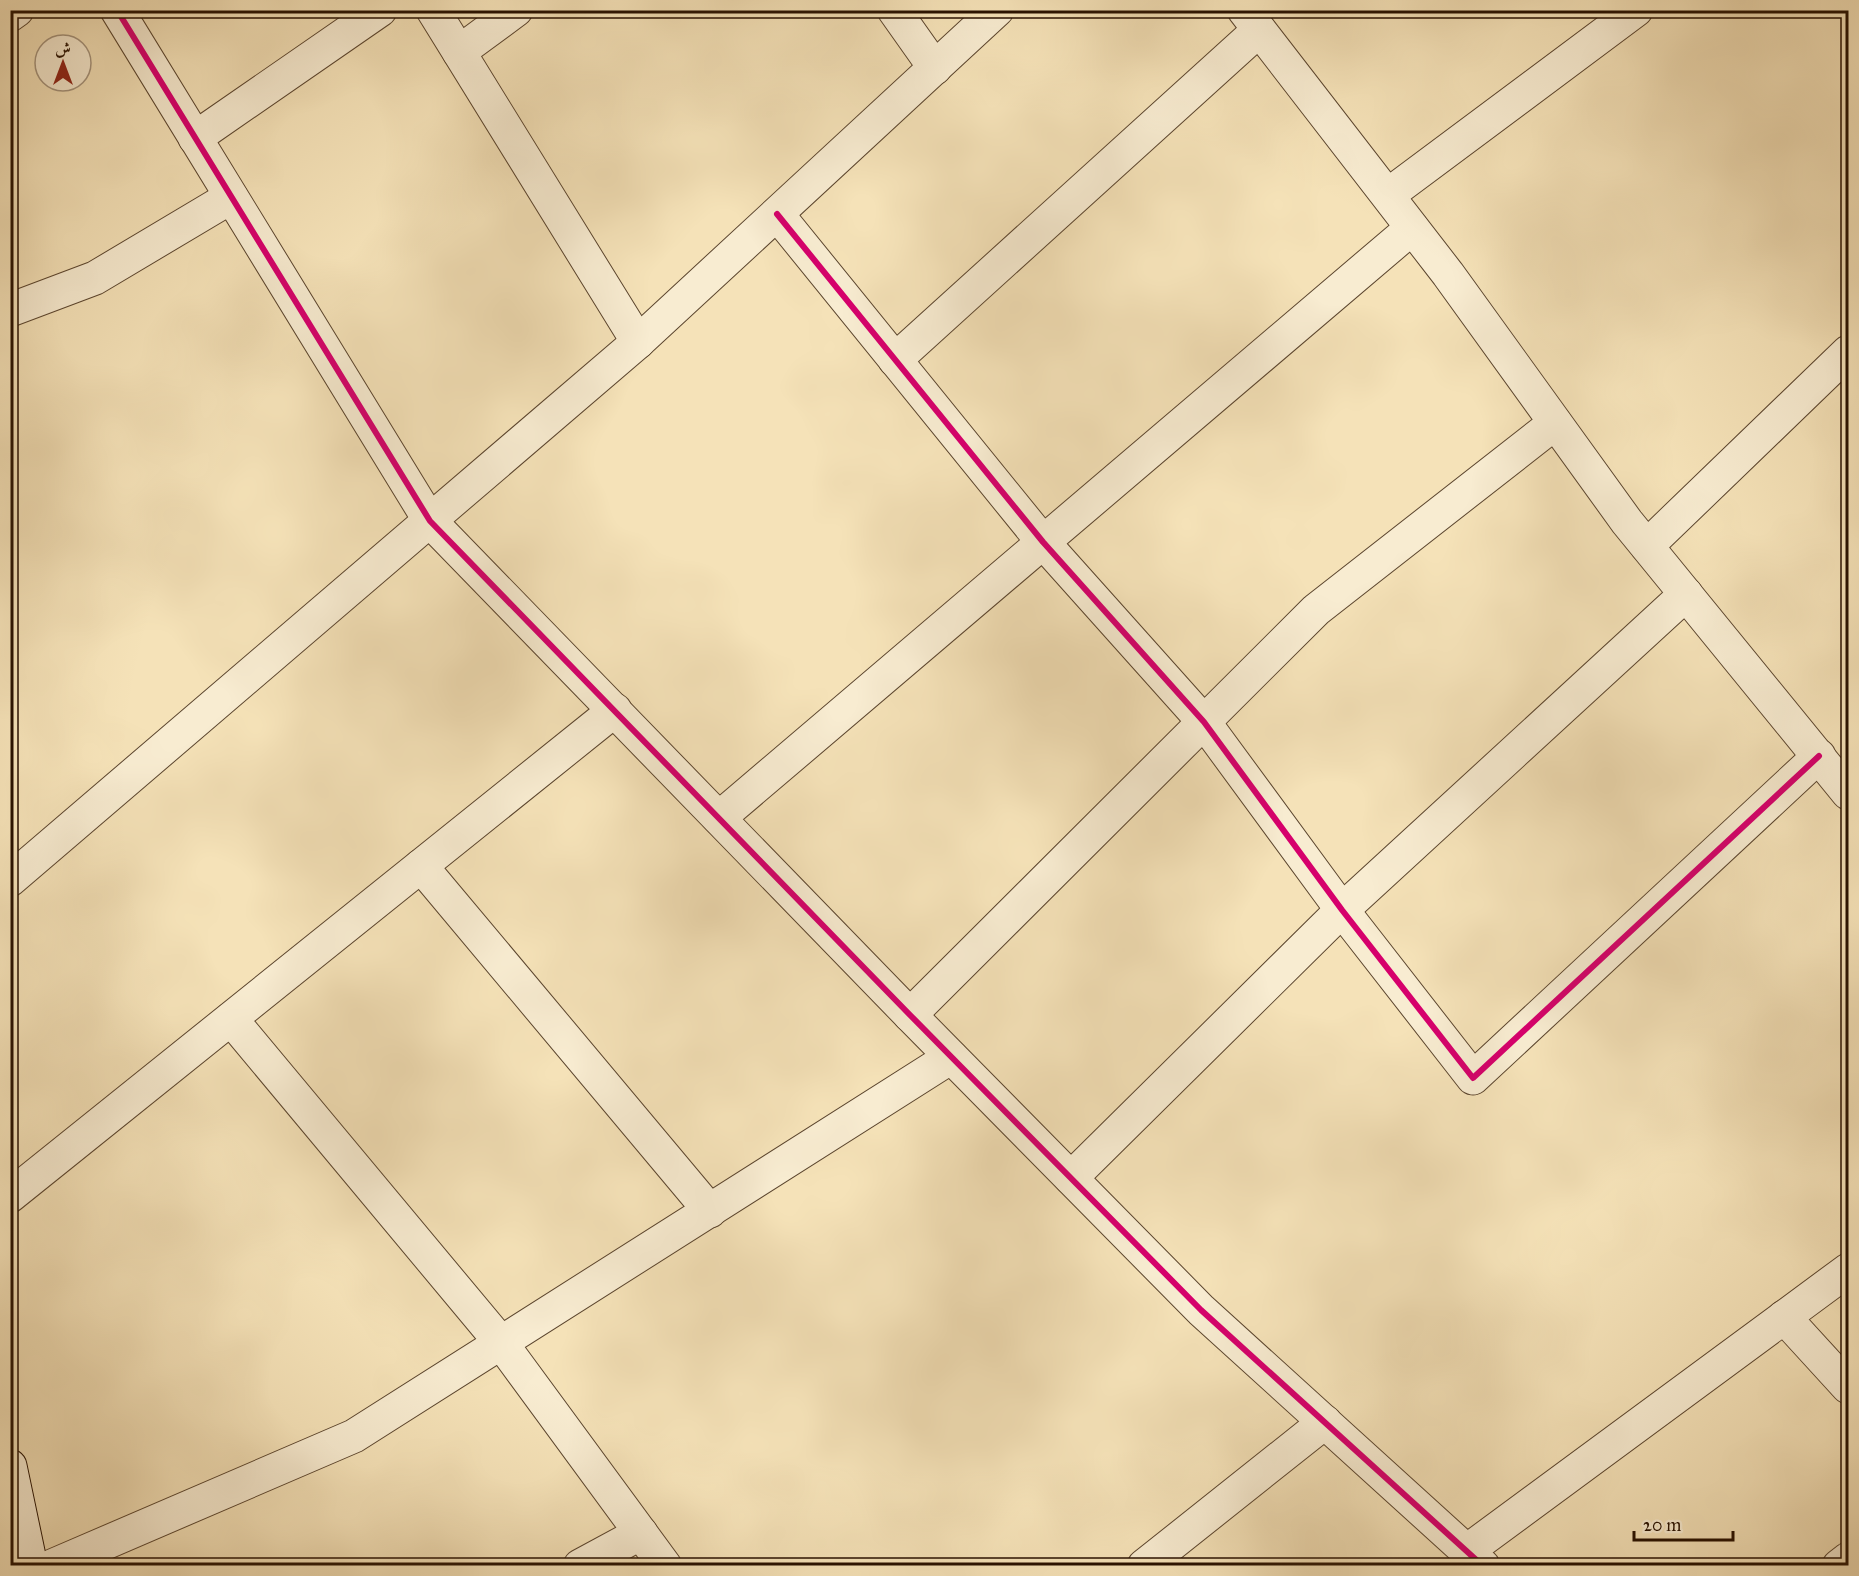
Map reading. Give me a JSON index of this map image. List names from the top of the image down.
{
  "scale_bar": "20 m",
  "north": "top"
}
